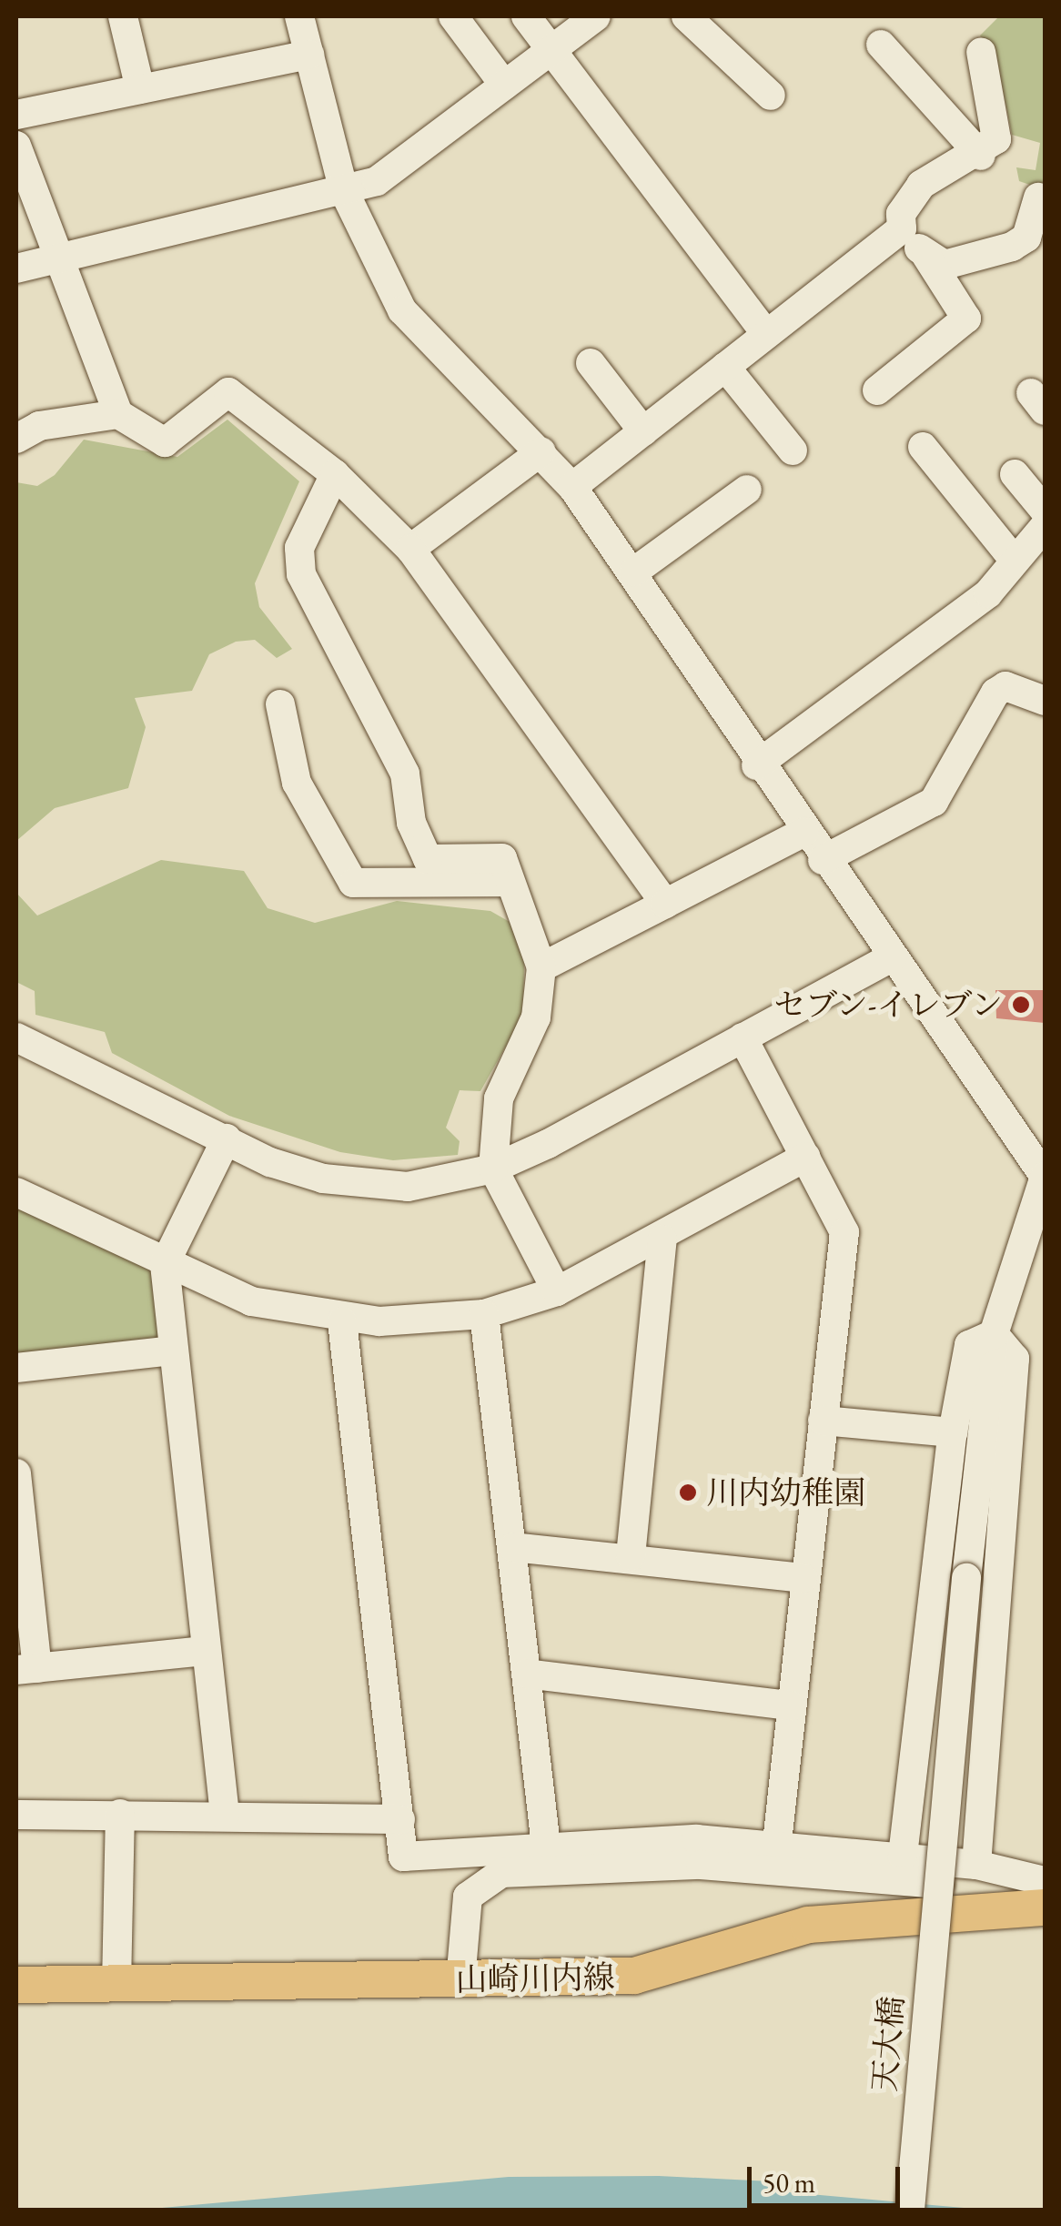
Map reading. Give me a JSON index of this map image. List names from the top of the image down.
{
  "streets": {
    "main road": ["山崎川内線"],
    "street": ["天大橋"]
  },
  "places": ["セブン-イレブン", "川内幼稚園"],
  "scale_bar": "50 m"
}
